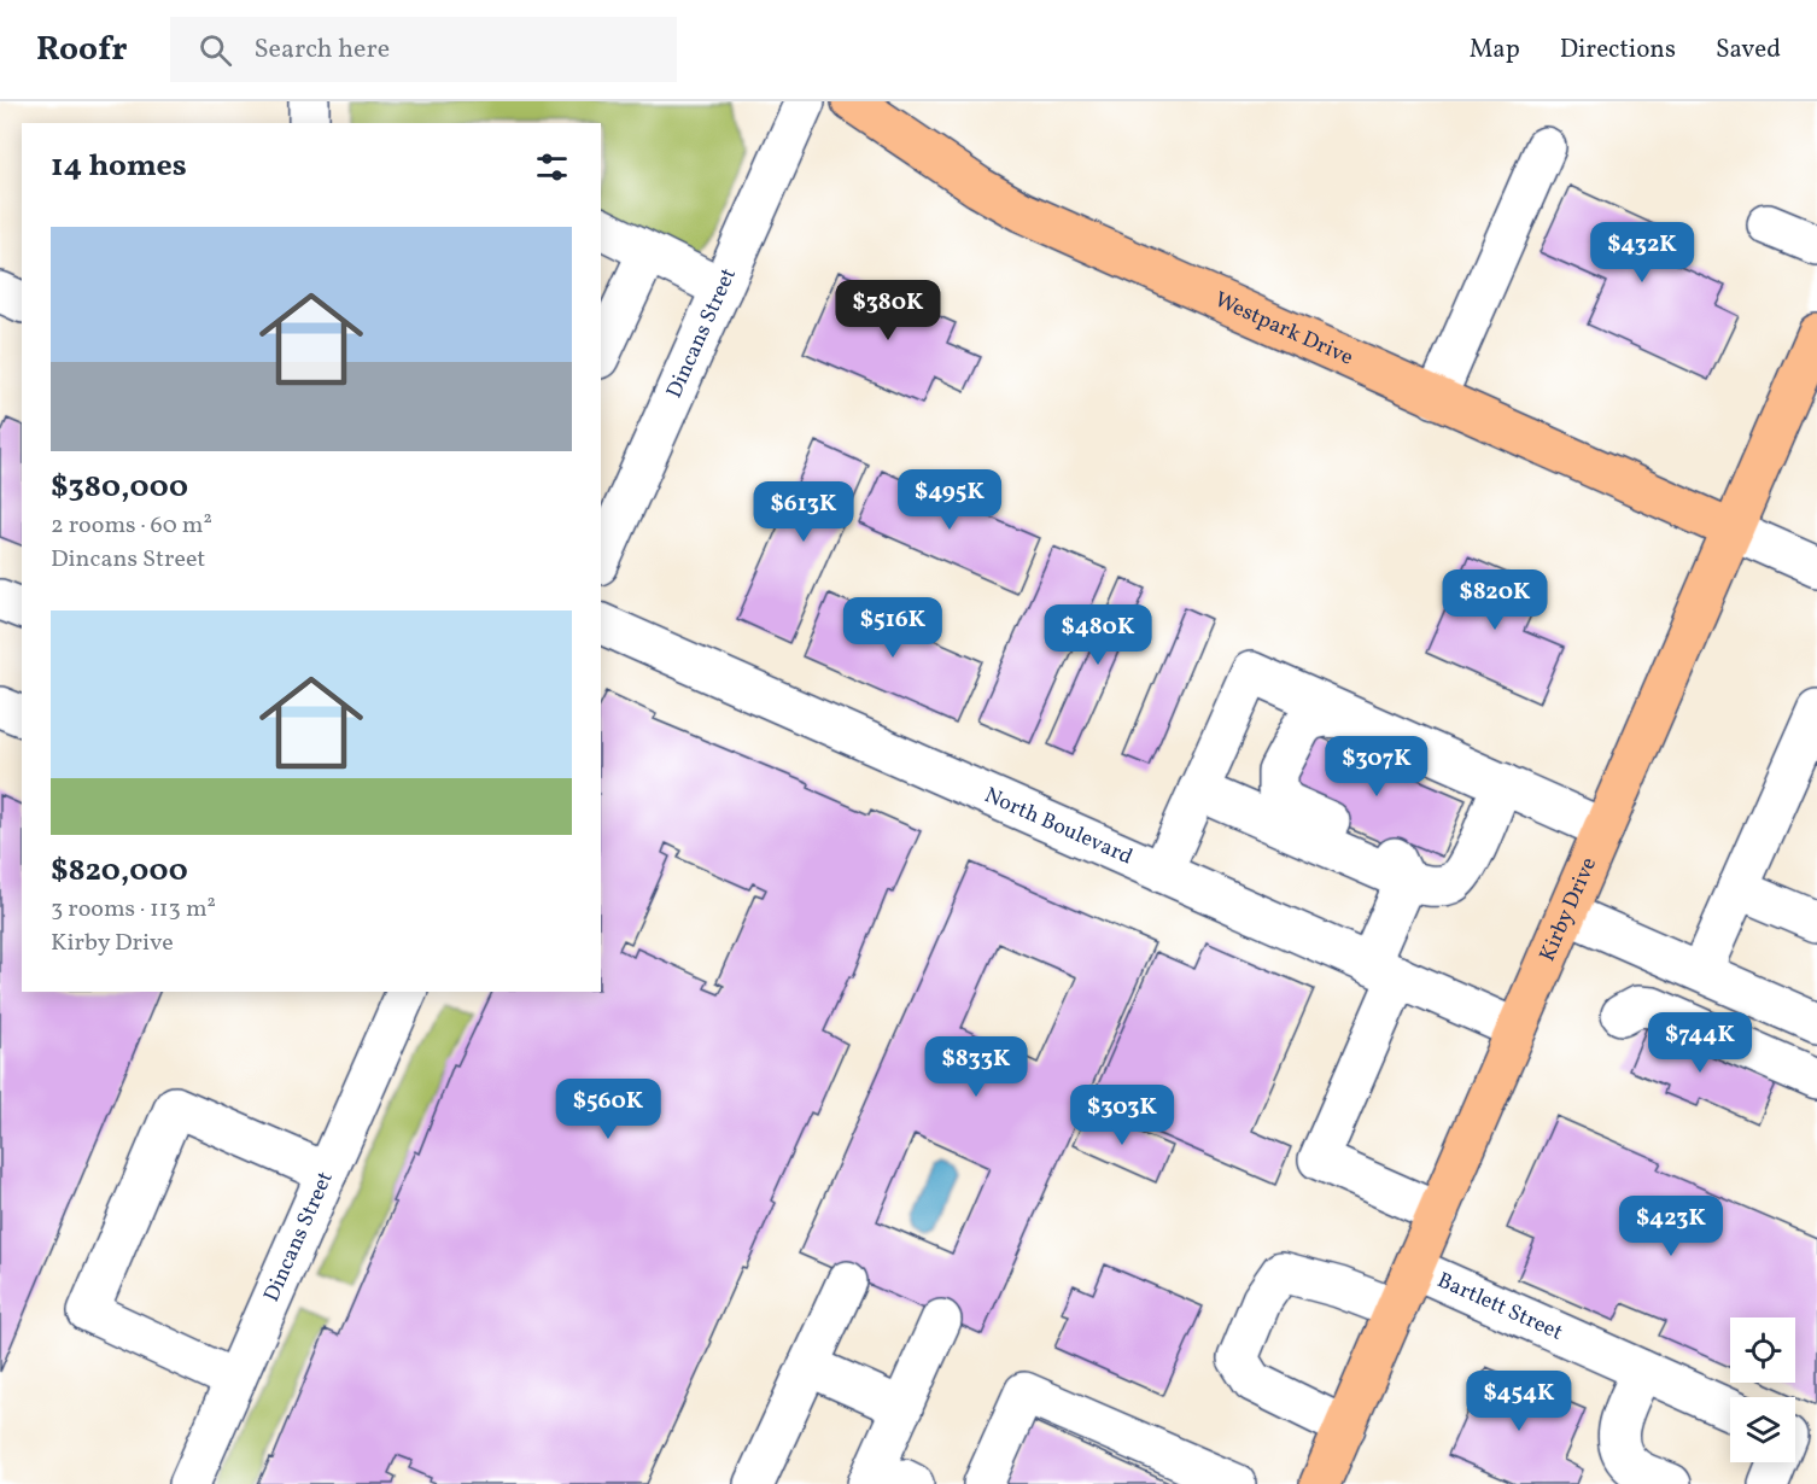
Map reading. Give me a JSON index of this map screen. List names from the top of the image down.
{
  "streets": {
    "main road": ["Westpark Drive", "Kirby Drive"],
    "street": ["Dincans Street", "North Boulevard", "Bartlett Street"]
  },
  "crossings": [
    ["Westpark Drive", "Kirby Drive"],
    ["North Boulevard", "Kirby Drive"],
    ["Kirby Drive", "Bartlett Street"]
  ],
  "page": {
    "header": "Roofr",
    "search": "Search here",
    "nav": ["Map", "Directions", "Saved"],
    "heading": "14 homes",
    "list": [
      {
        "name": "$380,000",
        "note": "2 rooms · 60 m² · Dincans Street"
      },
      {
        "name": "$820,000",
        "note": "3 rooms · 113 m² · Kirby Drive"
      }
    ],
    "price": [
      "$432K",
      "$380K",
      "$495K",
      "$613K",
      "$820K",
      "$516K",
      "$480K",
      "$307K",
      "$744K",
      "$833K",
      "$560K",
      "$303K",
      "$423K",
      "$454K"
    ]
  }
}
